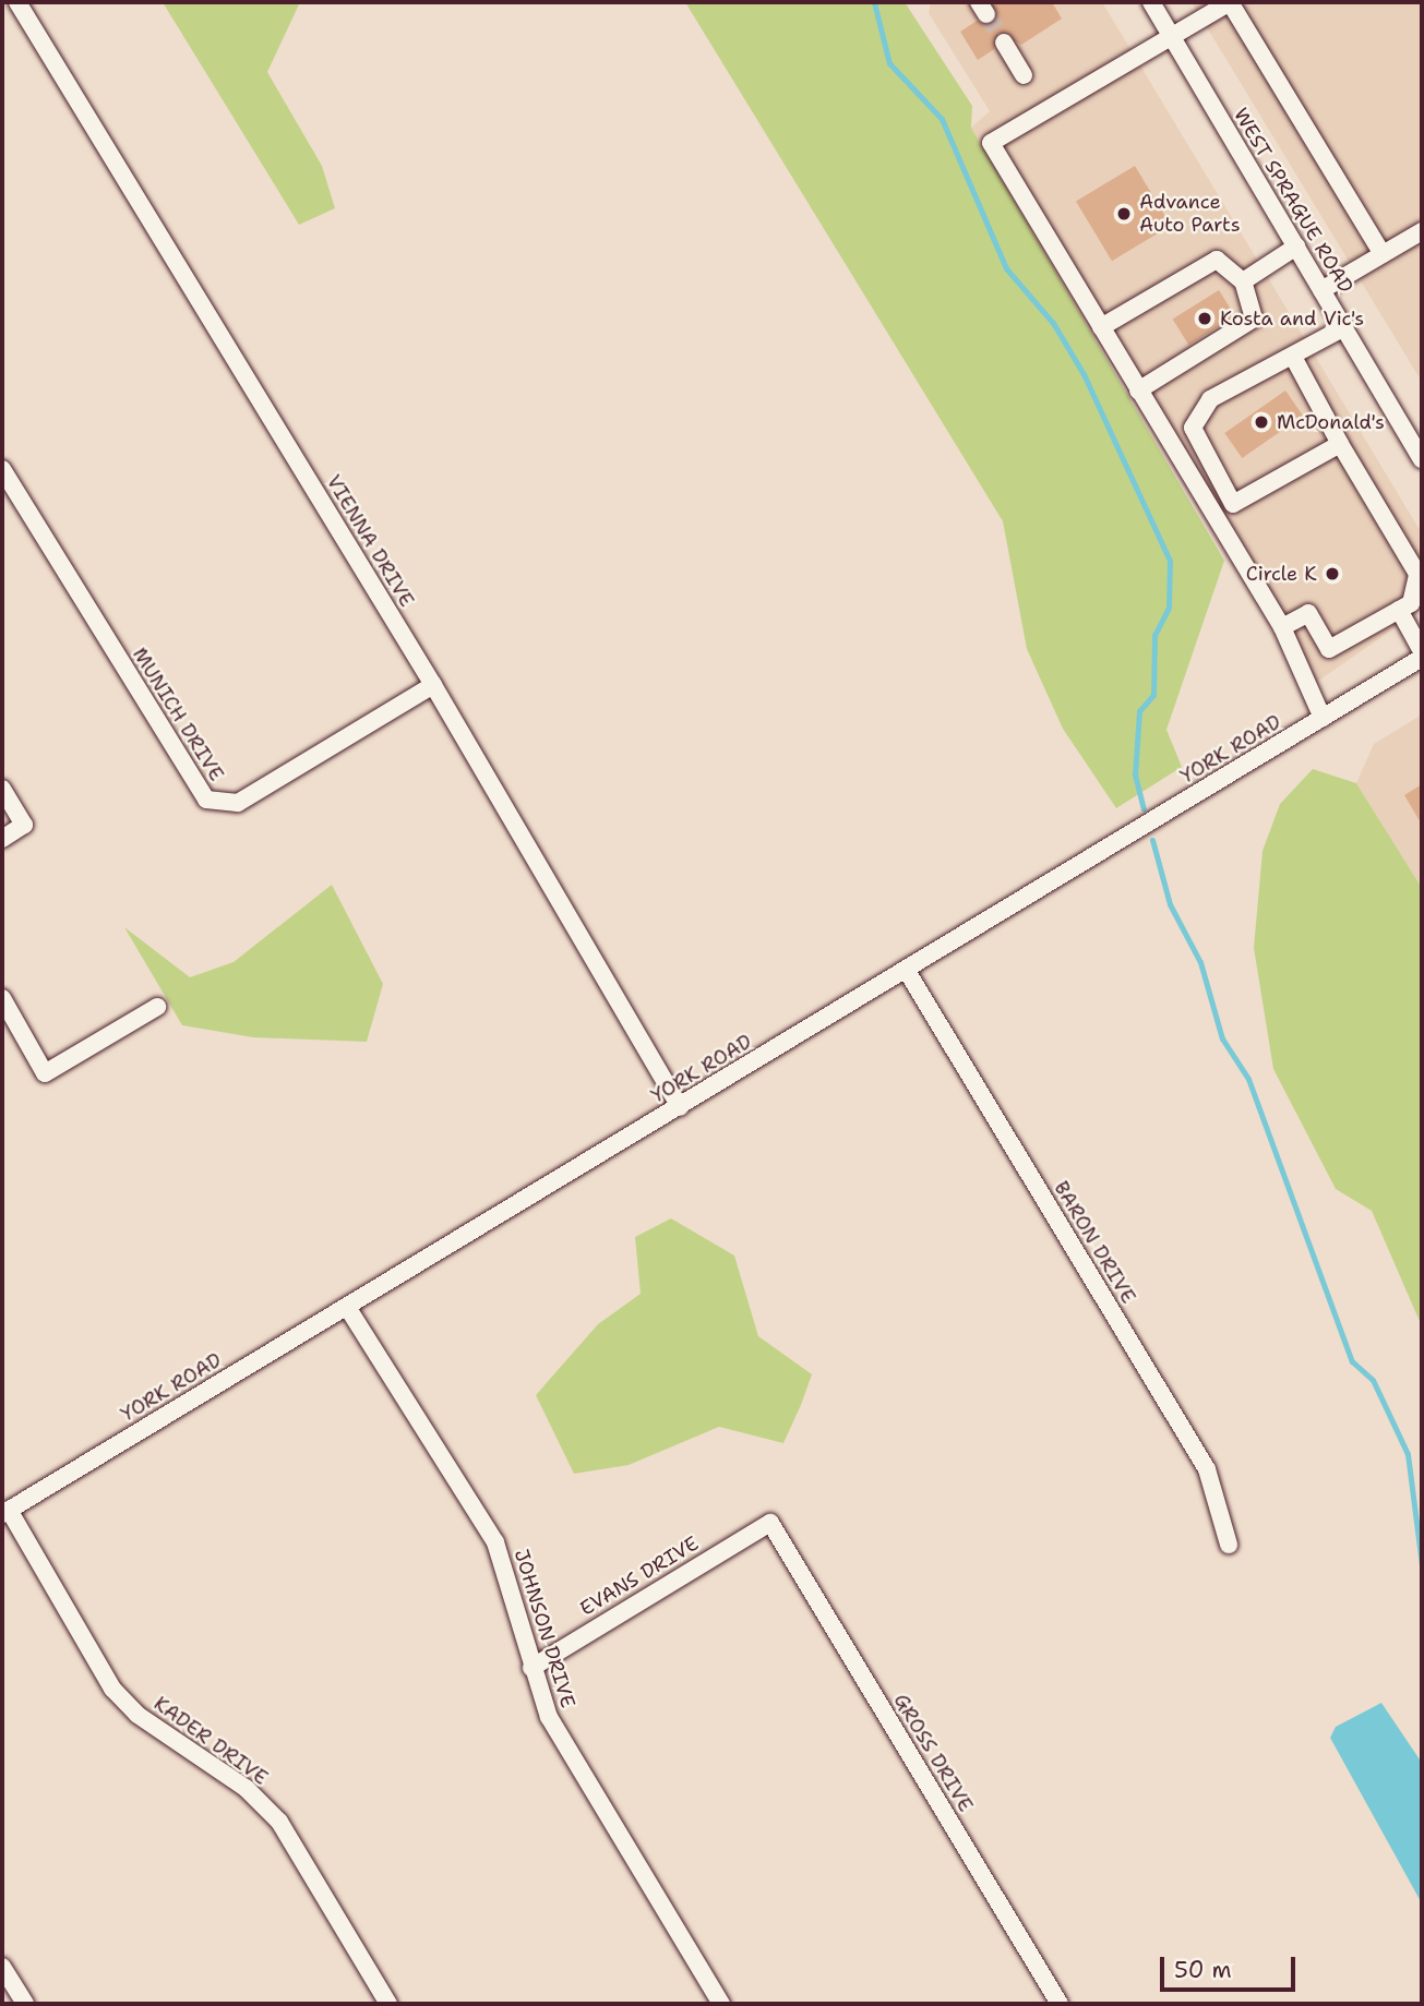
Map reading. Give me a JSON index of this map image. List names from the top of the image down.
{
  "streets": {
    "street": [
      "WEST SPRAGUE ROAD",
      "VIENNA DRIVE",
      "MUNICH DRIVE",
      "YORK ROAD",
      "BARON DRIVE",
      "EVANS DRIVE",
      "JOHNSON DRIVE",
      "KADER DRIVE",
      "GROSS DRIVE"
    ]
  },
  "crossings": [
    ["VIENNA DRIVE", "MUNICH DRIVE"],
    ["VIENNA DRIVE", "YORK ROAD"],
    ["YORK ROAD", "BARON DRIVE"],
    ["YORK ROAD", "JOHNSON DRIVE"],
    ["YORK ROAD", "KADER DRIVE"],
    ["EVANS DRIVE", "JOHNSON DRIVE"],
    ["EVANS DRIVE", "GROSS DRIVE"]
  ],
  "places": [
    "Advance Auto Parts",
    "Kosta and Vic's",
    "McDonald's",
    "Circle K"
  ],
  "scale_bar": "50 m"
}
